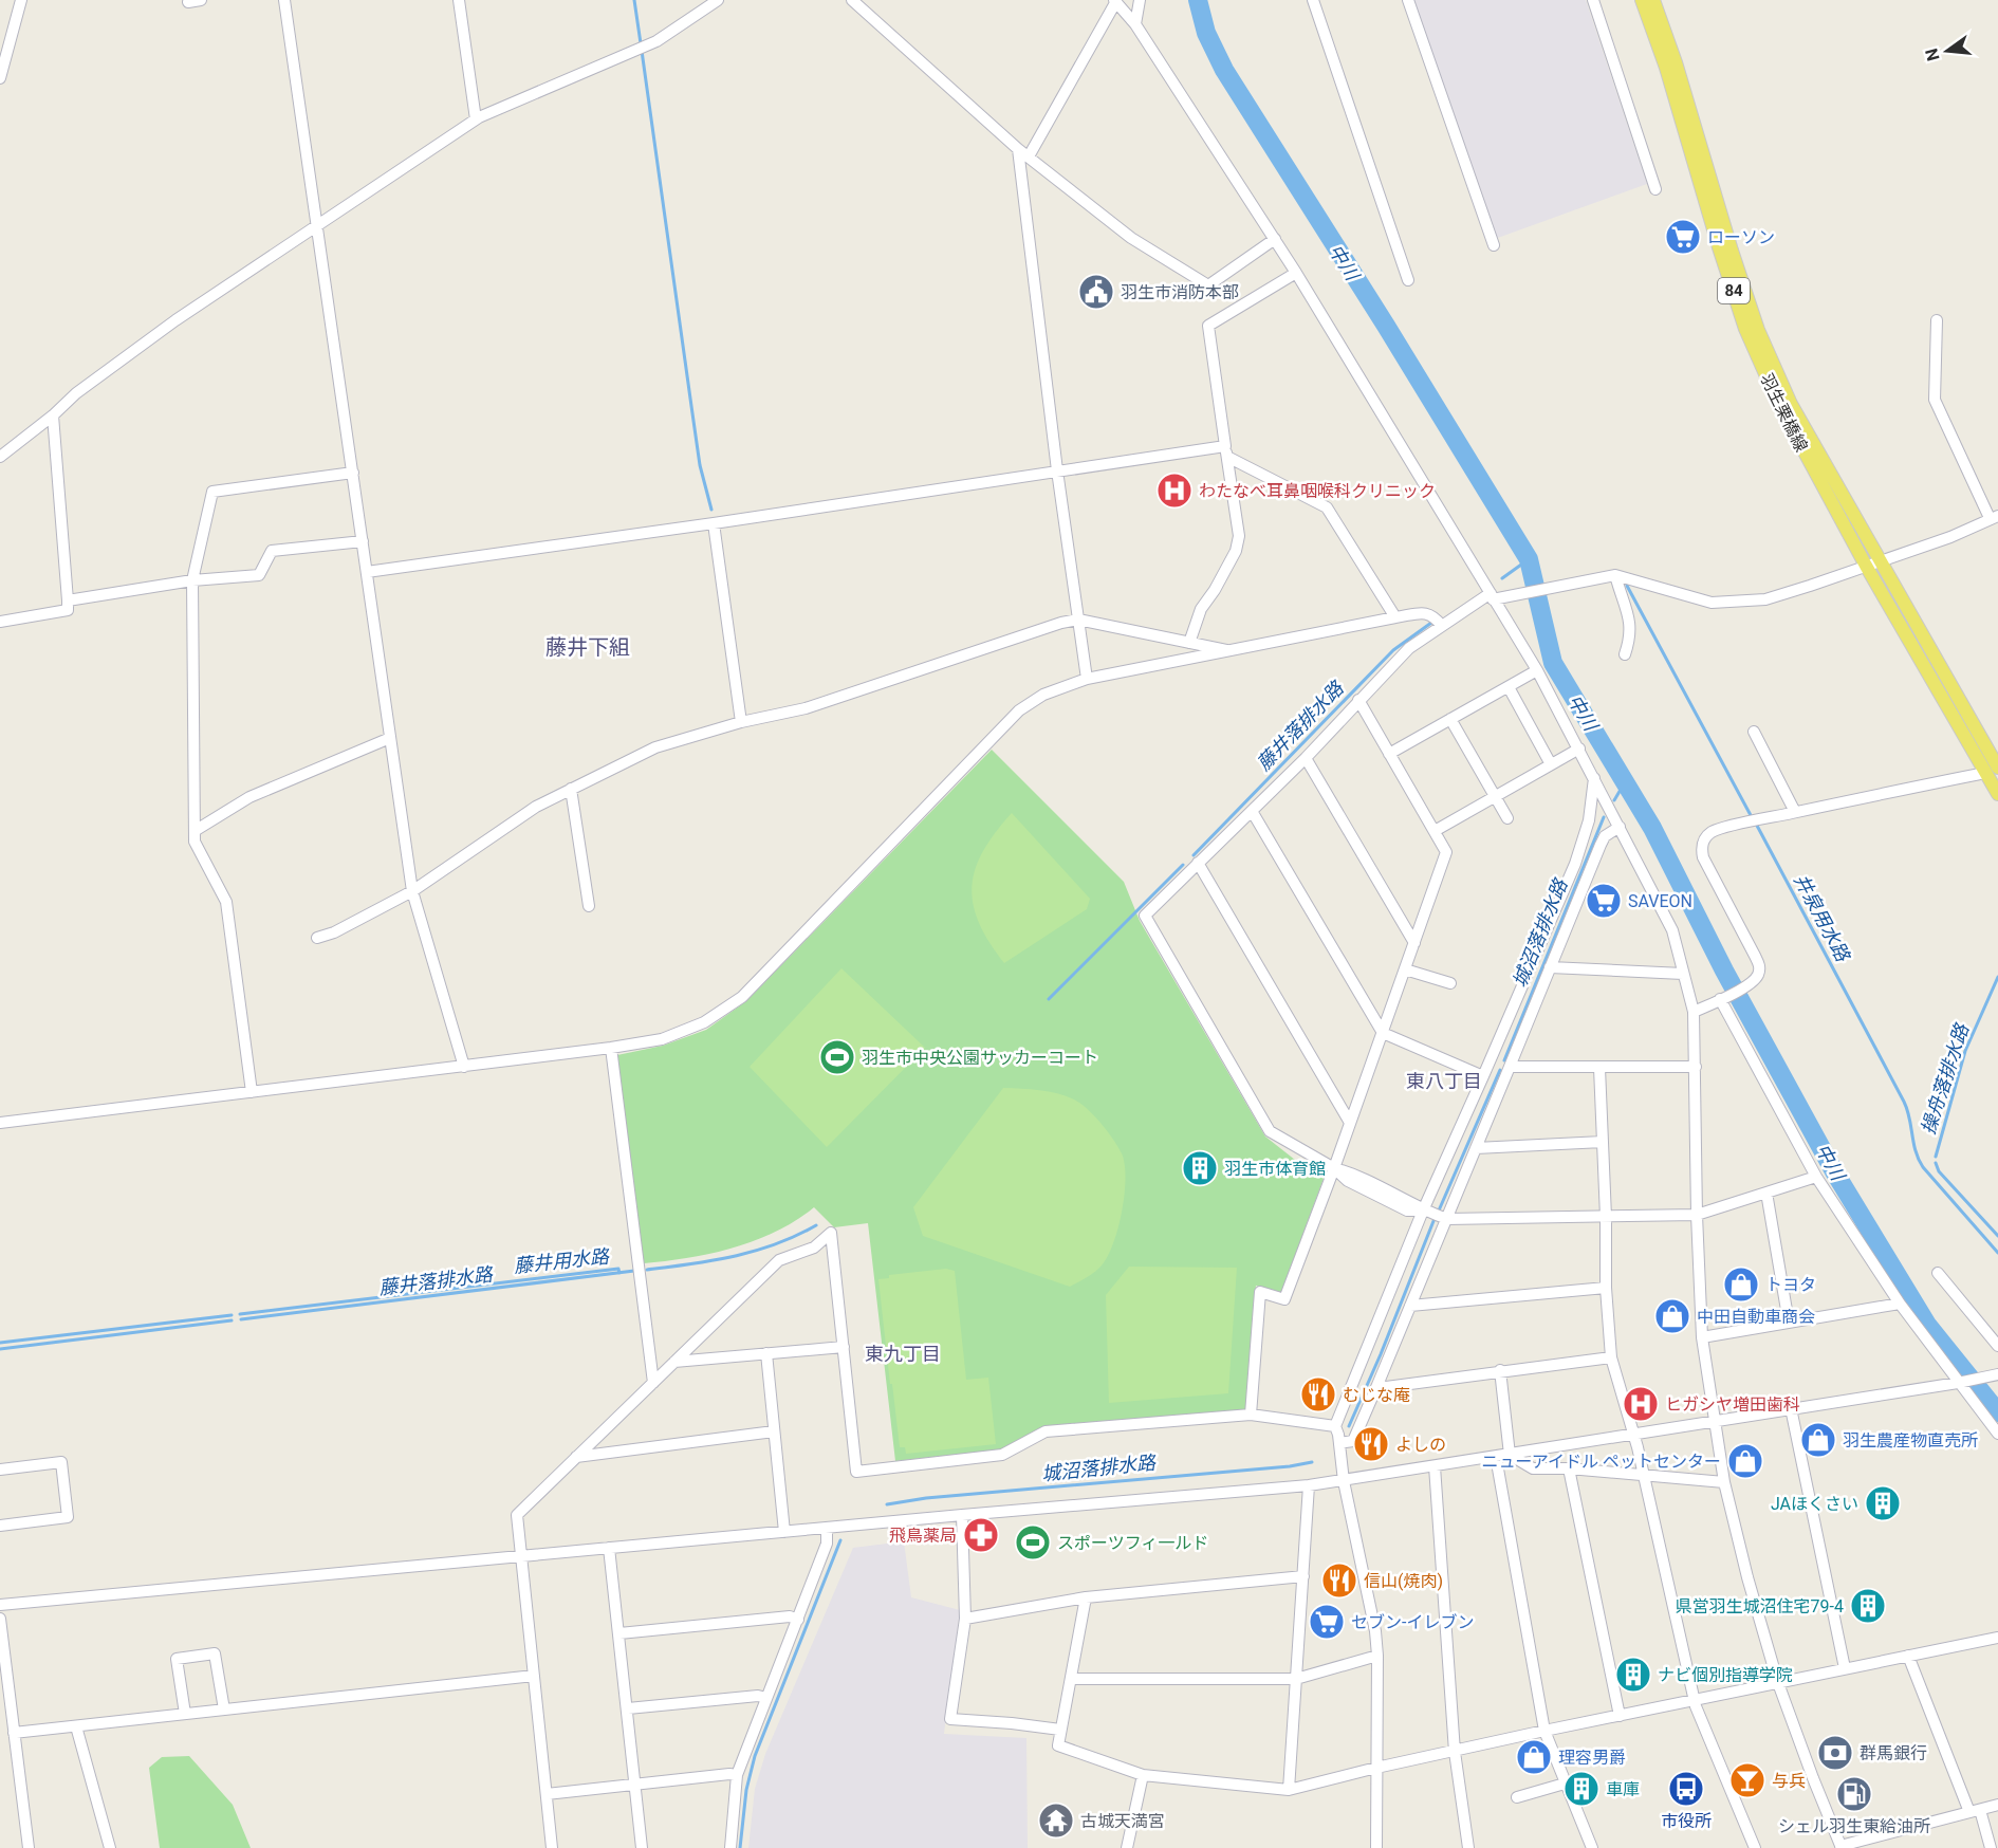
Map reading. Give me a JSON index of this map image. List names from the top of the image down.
{
  "streets": {
    "main road": ["84", "羽生栗橋線"]
  },
  "districts": ["藤井下組", "東八丁目", "東九丁目"],
  "water": [
    "中川",
    "藤井落排水路",
    "井泉用水路",
    "城沼落排水路",
    "操舟落排水路",
    "藤井用水路"
  ],
  "places": {
    "supermarket": ["ローソン", "SAVEON", "セブン-イレブン"],
    "public building": ["羽生市消防本部"],
    "hospital": ["わたなべ耳鼻咽喉科クリニック", "ヒガシヤ増田歯科"],
    "sports": ["羽生市中央公園サッカーコート", "スポーツフィ一ルド"],
    "building": [
      "羽生市体育館",
      "JAほくさい",
      "県営羽生城沼住宅79-4",
      "ナビ個別指導学院",
      "車庫"
    ],
    "shop": [
      "トヨタ",
      "中田自動車商会",
      "羽生農産物直売所",
      "ニューアイドル ペットセンター",
      "理容男爵"
    ],
    "restaurant": ["むじな庵", "よしの", "信山(焼肉)"],
    "pharmacy": ["飛鳥薬局"],
    "bank": ["群馬銀行"],
    "bar": ["与兵"],
    "bus stop": ["市役所"],
    "fuel station": ["シェル羽生東給油所"],
    "temple": ["古城天満宮"]
  },
  "north": "left"
}
